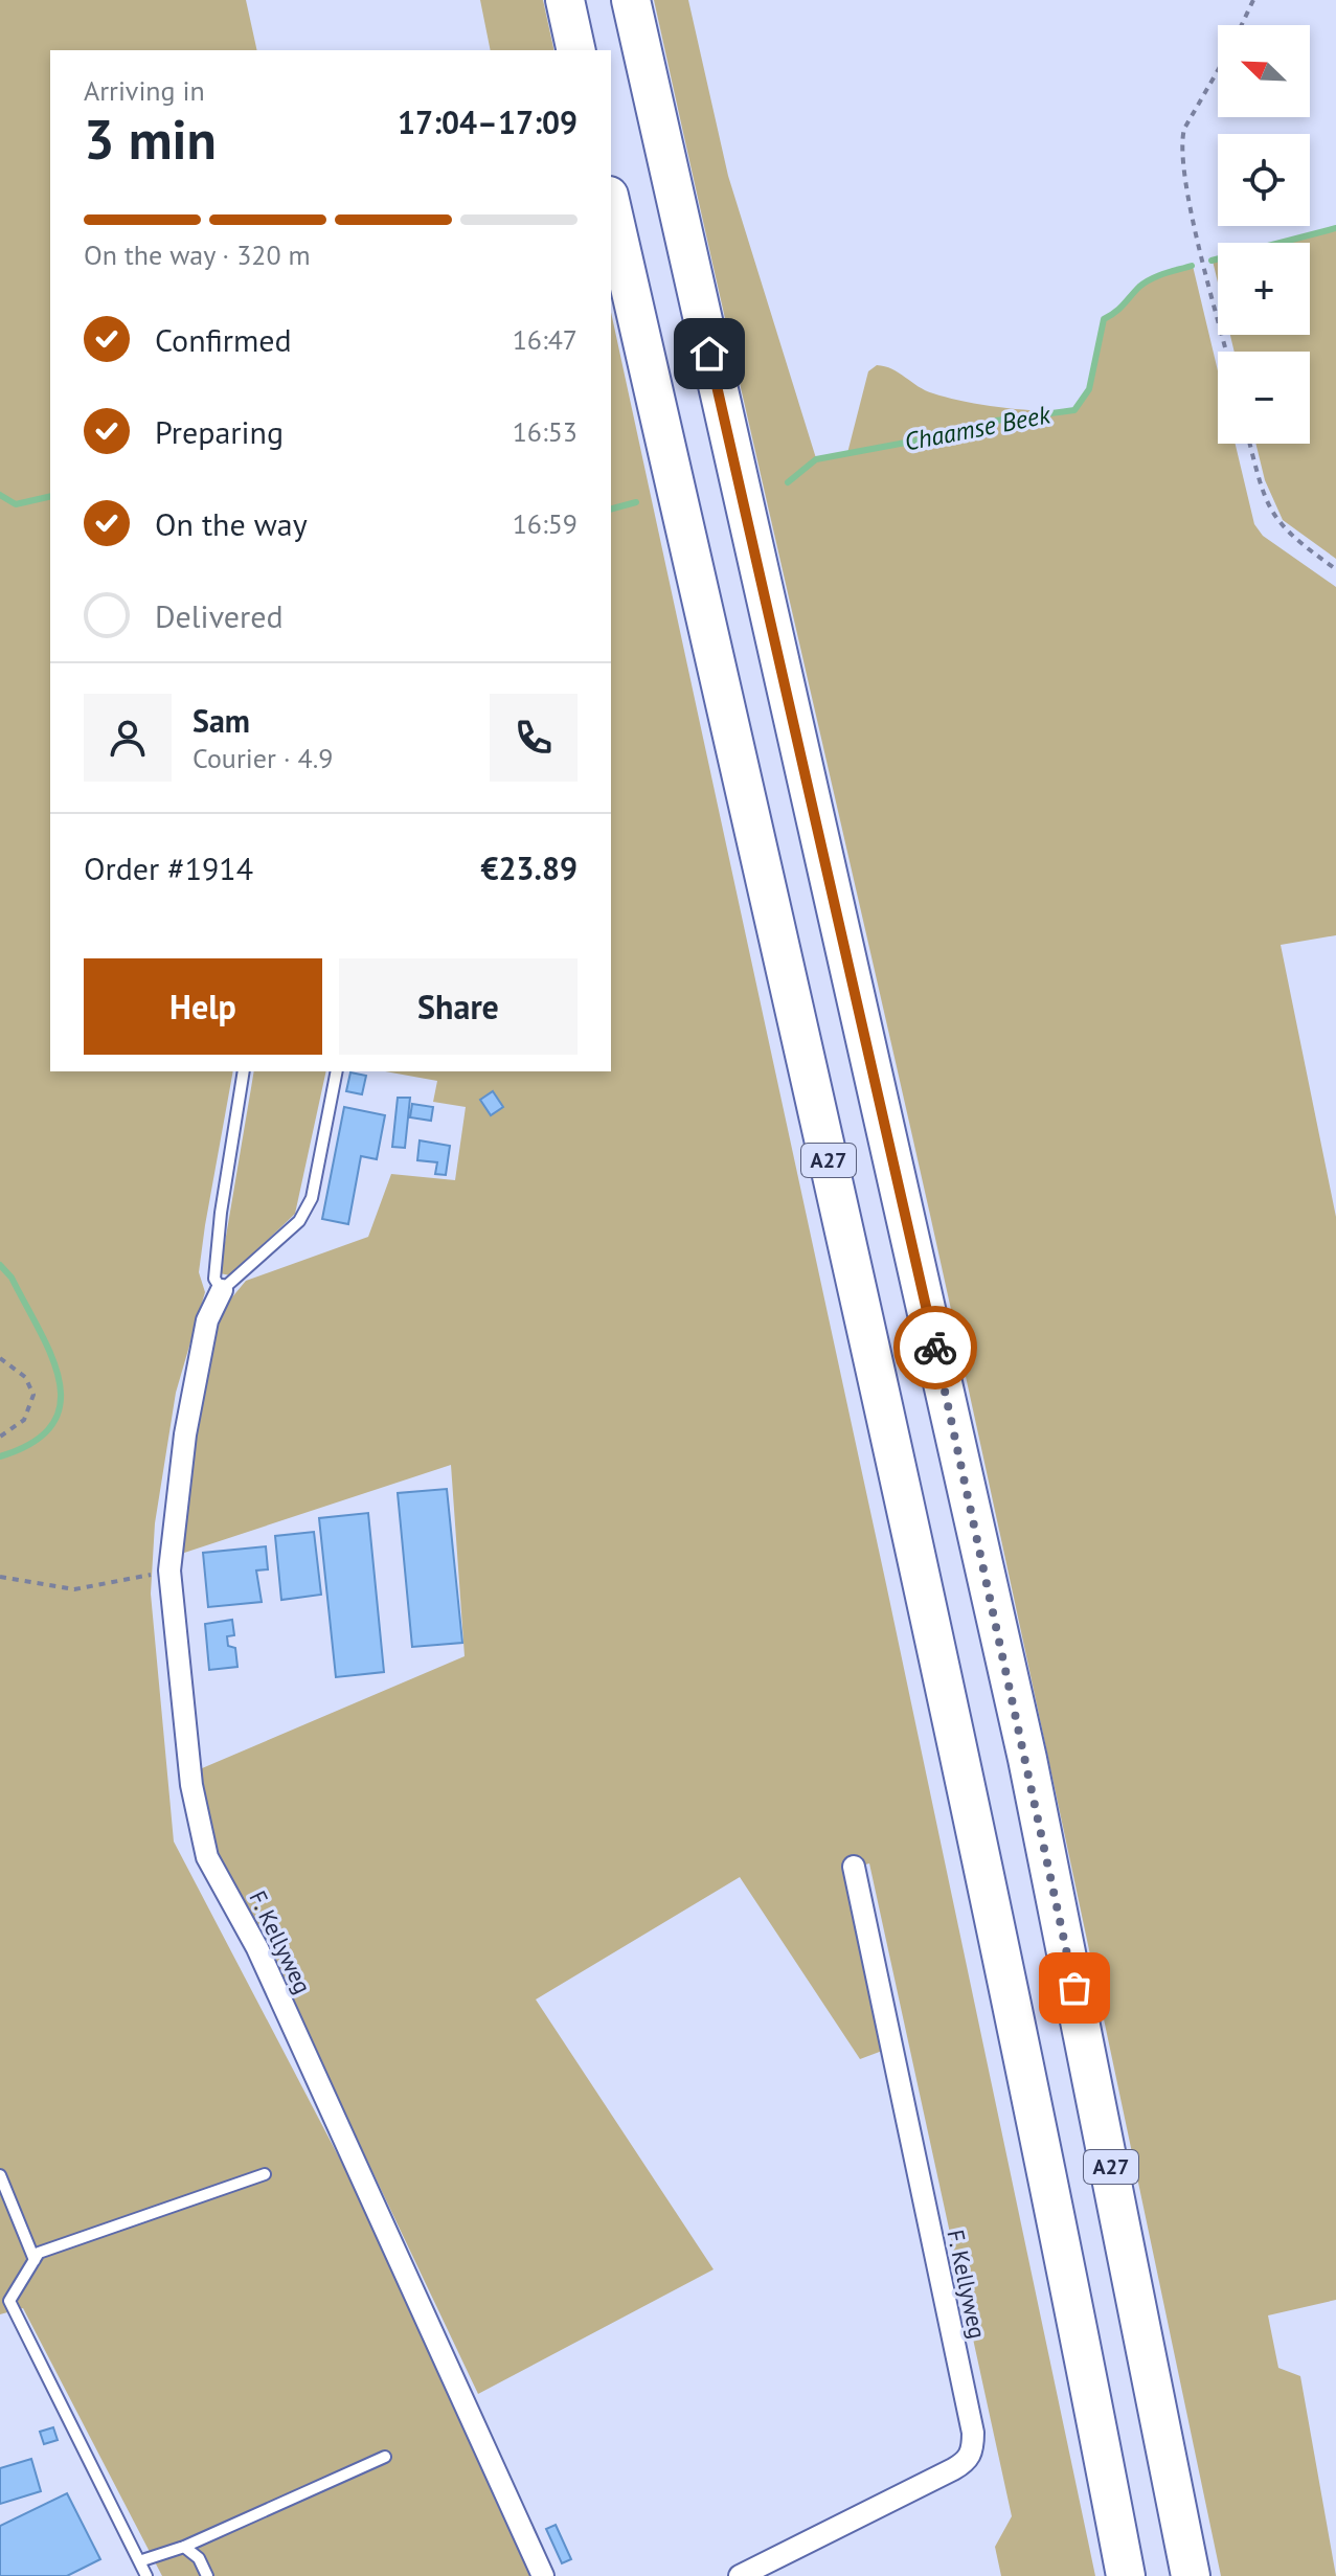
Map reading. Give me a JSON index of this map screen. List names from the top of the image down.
{
  "streets": {
    "highway": ["A27"],
    "street": ["F. Kellyweg"]
  },
  "water": ["Chaamse Beek"],
  "north": "top left",
  "page": {
    "map_buttons": ["+", "−"],
    "heading": ["3 min", "Arriving in", "17:04–17:09"],
    "panel": [
      "Sam",
      "Courier · 4.9",
      "Order #1914",
      "€23.89"
    ],
    "bar": "On the way · 320 m",
    "list": [
      ["Confirmed", "16:47"],
      ["Preparing", "16:53"],
      ["On the way", "16:59"],
      "Delivered"
    ],
    "buttons": ["Help", "Share"]
  }
}
